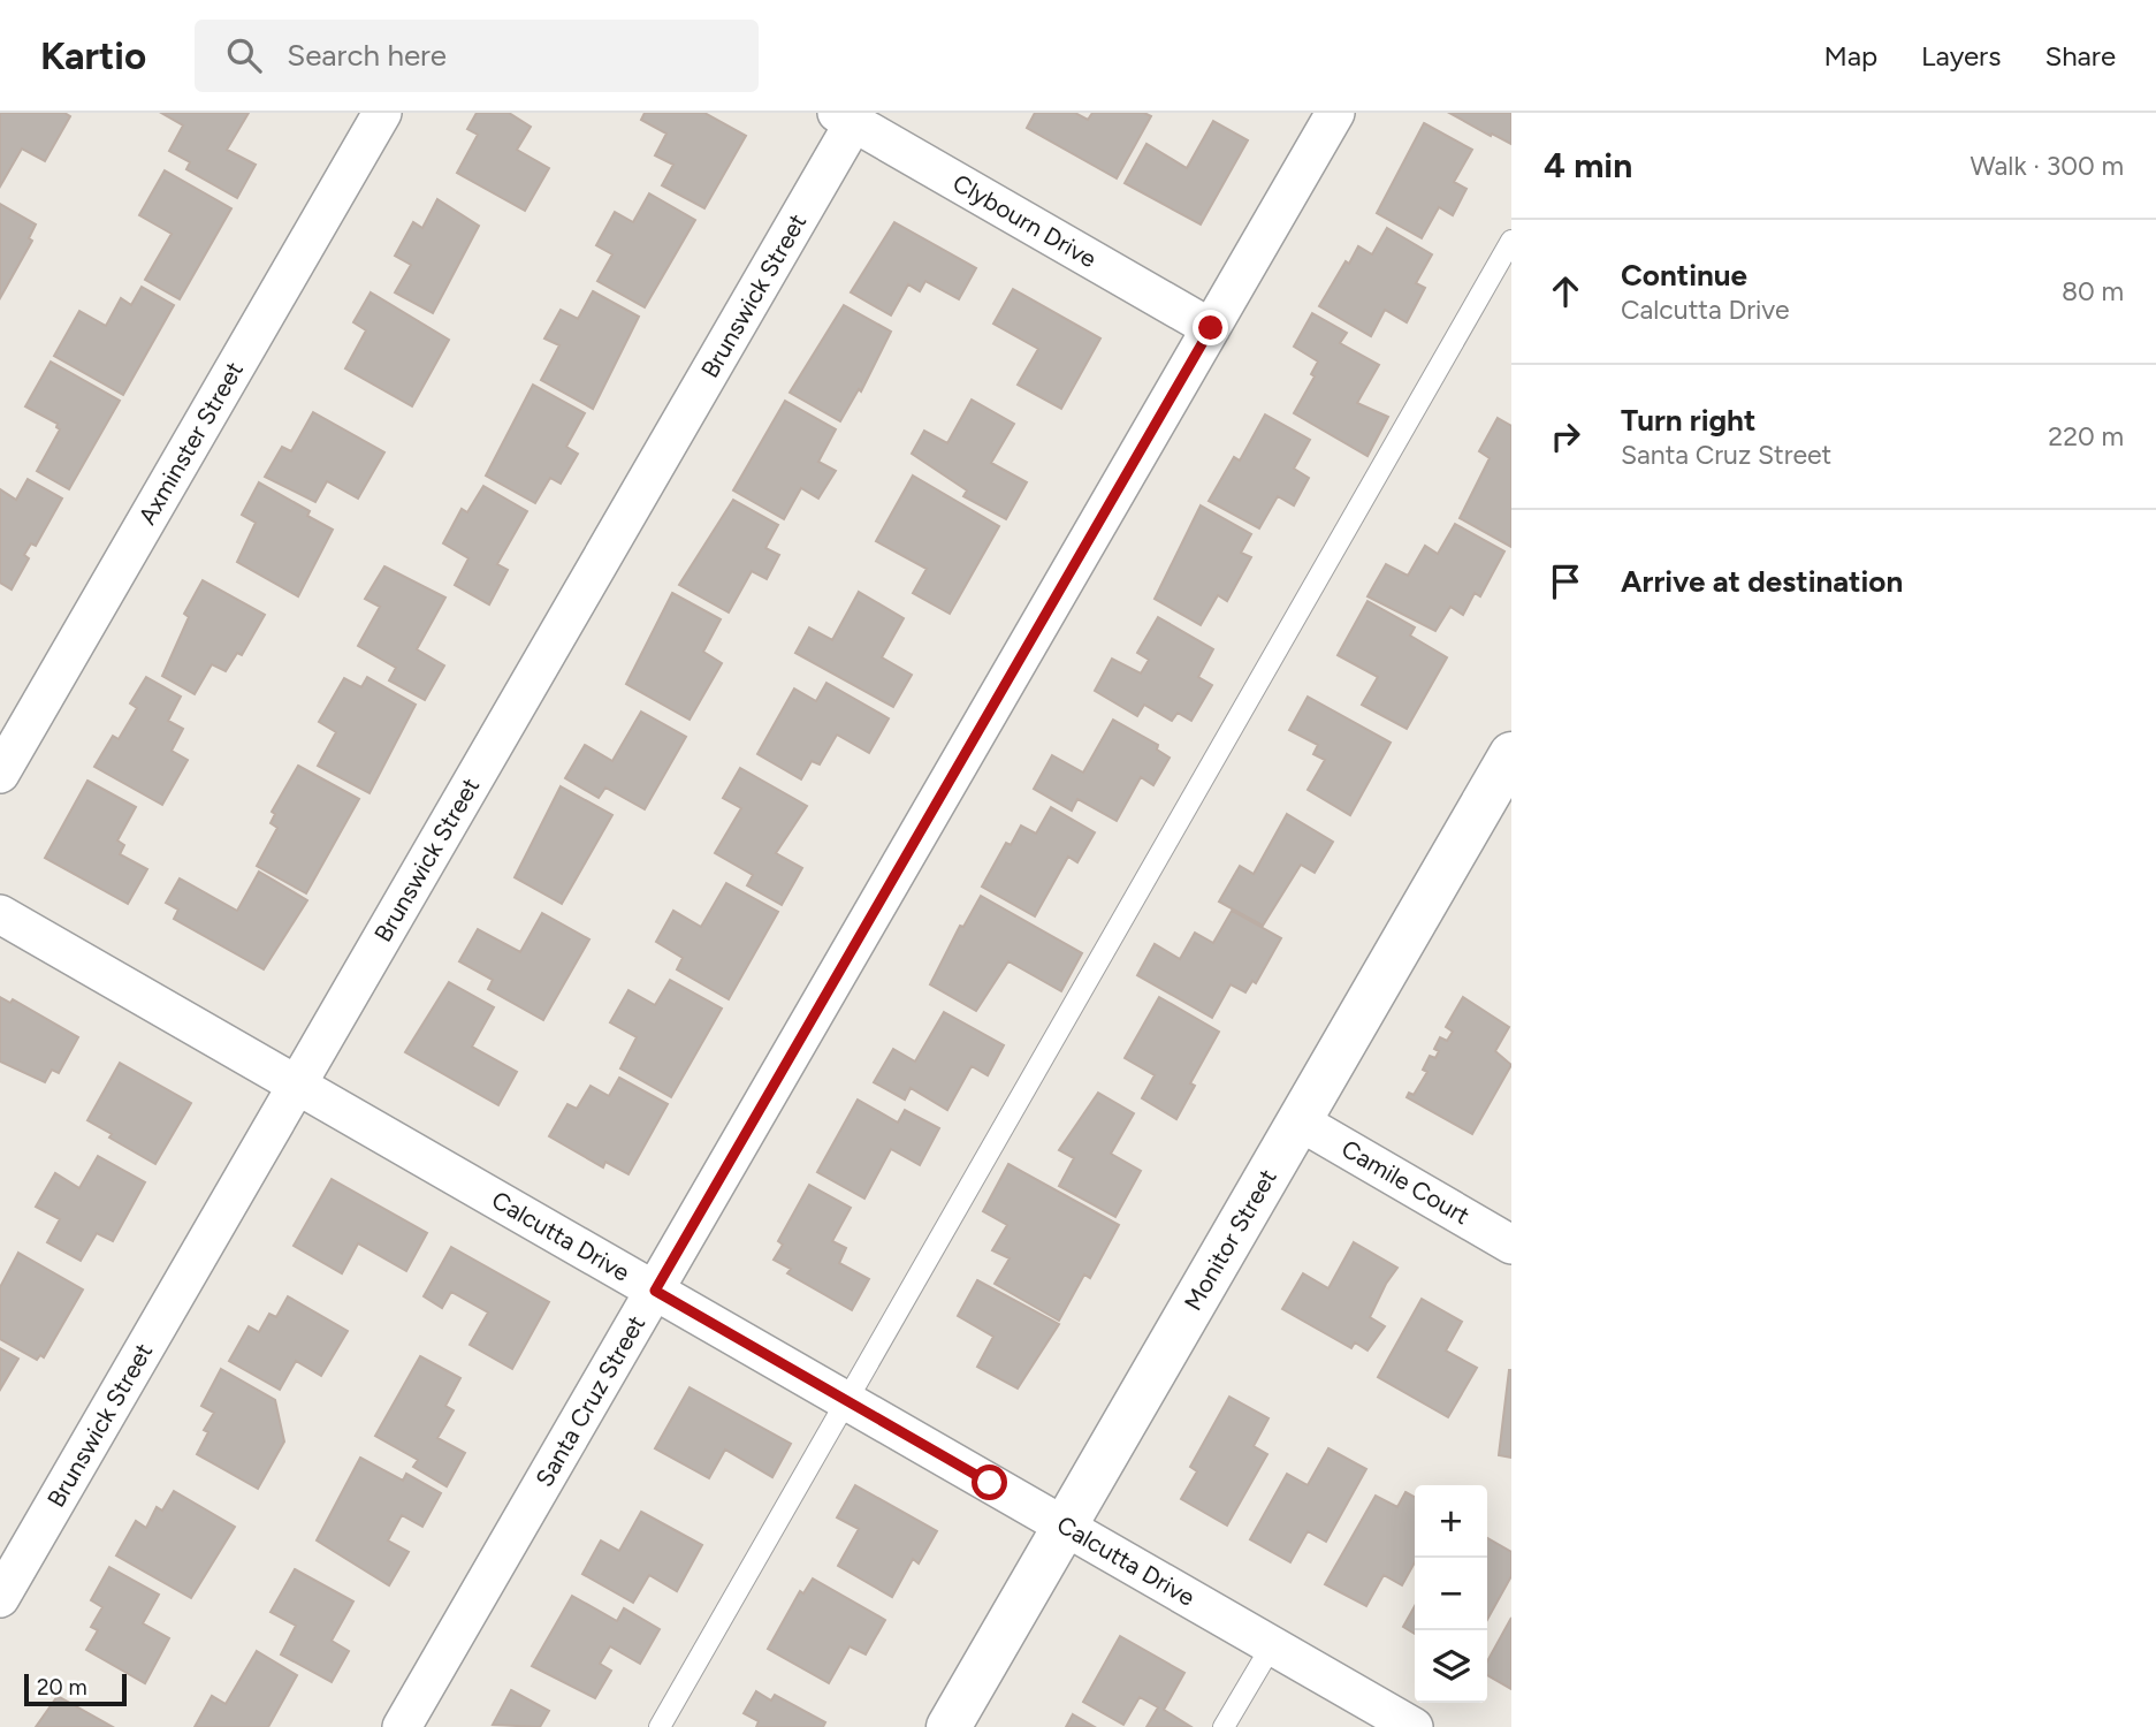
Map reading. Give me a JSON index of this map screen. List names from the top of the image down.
{
  "streets": {
    "street": [
      "Clybourn Drive",
      "Brunswick Street",
      "Axminster Street",
      "Camile Court",
      "Calcutta Drive",
      "Monitor Street",
      "Santa Cruz Street"
    ]
  },
  "crossings": [
    ["Clybourn Drive", "Brunswick Street"],
    ["Clybourn Drive", "Santa Cruz Street"],
    ["Brunswick Street", "Calcutta Drive"],
    ["Camile Court", "Monitor Street"],
    ["Calcutta Drive", "Monitor Street"],
    ["Calcutta Drive", "Santa Cruz Street"]
  ],
  "scale_bar": "20 m",
  "page": {
    "header": "Kartio",
    "search": "Search here",
    "nav": ["Map", "Layers", "Share"],
    "heading": ["4 min", "Walk · 300 m"],
    "list": [
      ["Continue", "Calcutta Drive", "80 m"],
      ["Turn right", "Santa Cruz Street", "220 m"],
      "Arrive at destination"
    ],
    "map_buttons": ["+", "−"],
    "scale": "20 m"
  }
}
